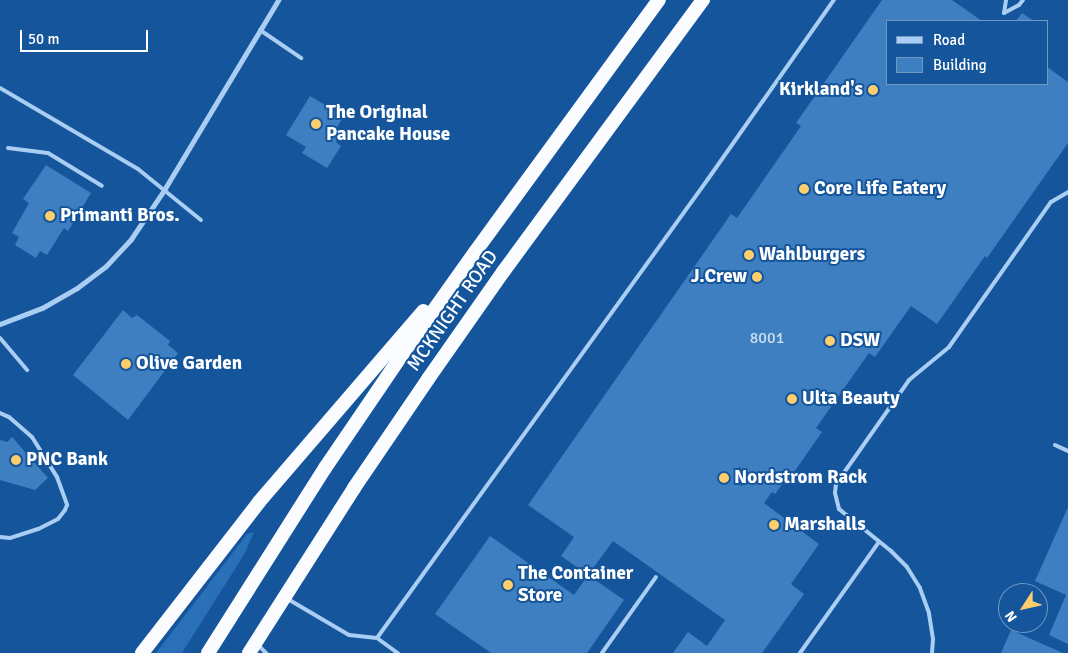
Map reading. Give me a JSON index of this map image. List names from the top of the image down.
{
  "streets": {
    "highway": ["MCKNIGHT ROAD"]
  },
  "places": [
    "Kirkland's",
    "The Original Pancake House",
    "Core Life Eatery",
    "Primanti Bros.",
    "Wahlburgers",
    "J.Crew",
    "DSW",
    "Olive Garden",
    "Ulta Beauty",
    "PNC Bank",
    "Nordstrom Rack",
    "Marshalls",
    "The Container Store"
  ],
  "house_numbers": ["8001"],
  "legend": ["Road", "Building"],
  "scale_bar": "50 m",
  "north": "bottom left"
}
